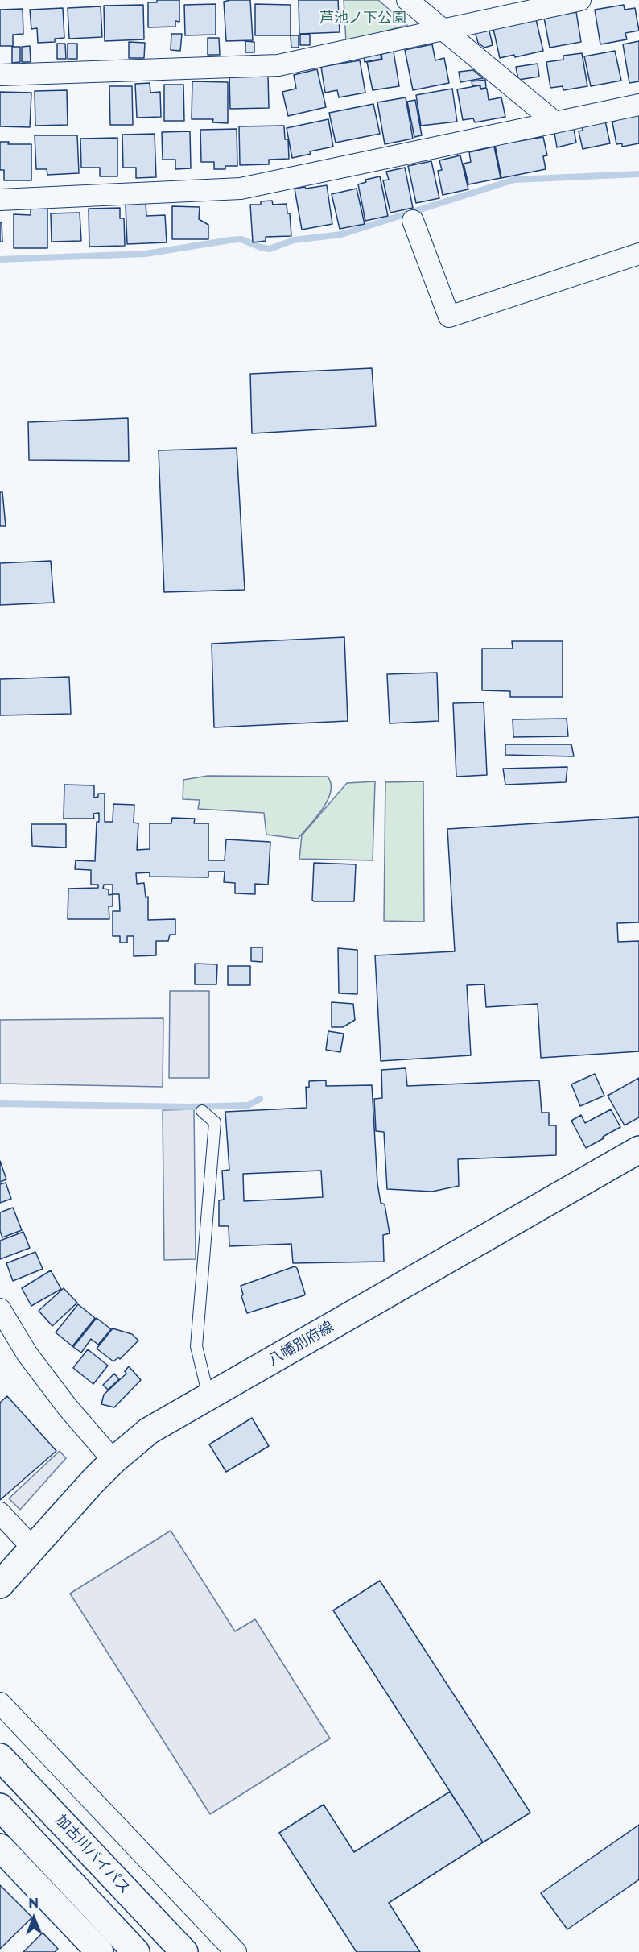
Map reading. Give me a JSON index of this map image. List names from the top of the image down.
{
  "streets": {
    "main road": ["八幡別府線", "加古川バイパス"]
  },
  "parks": ["芦池ノ下公園"],
  "north": "top"
}
